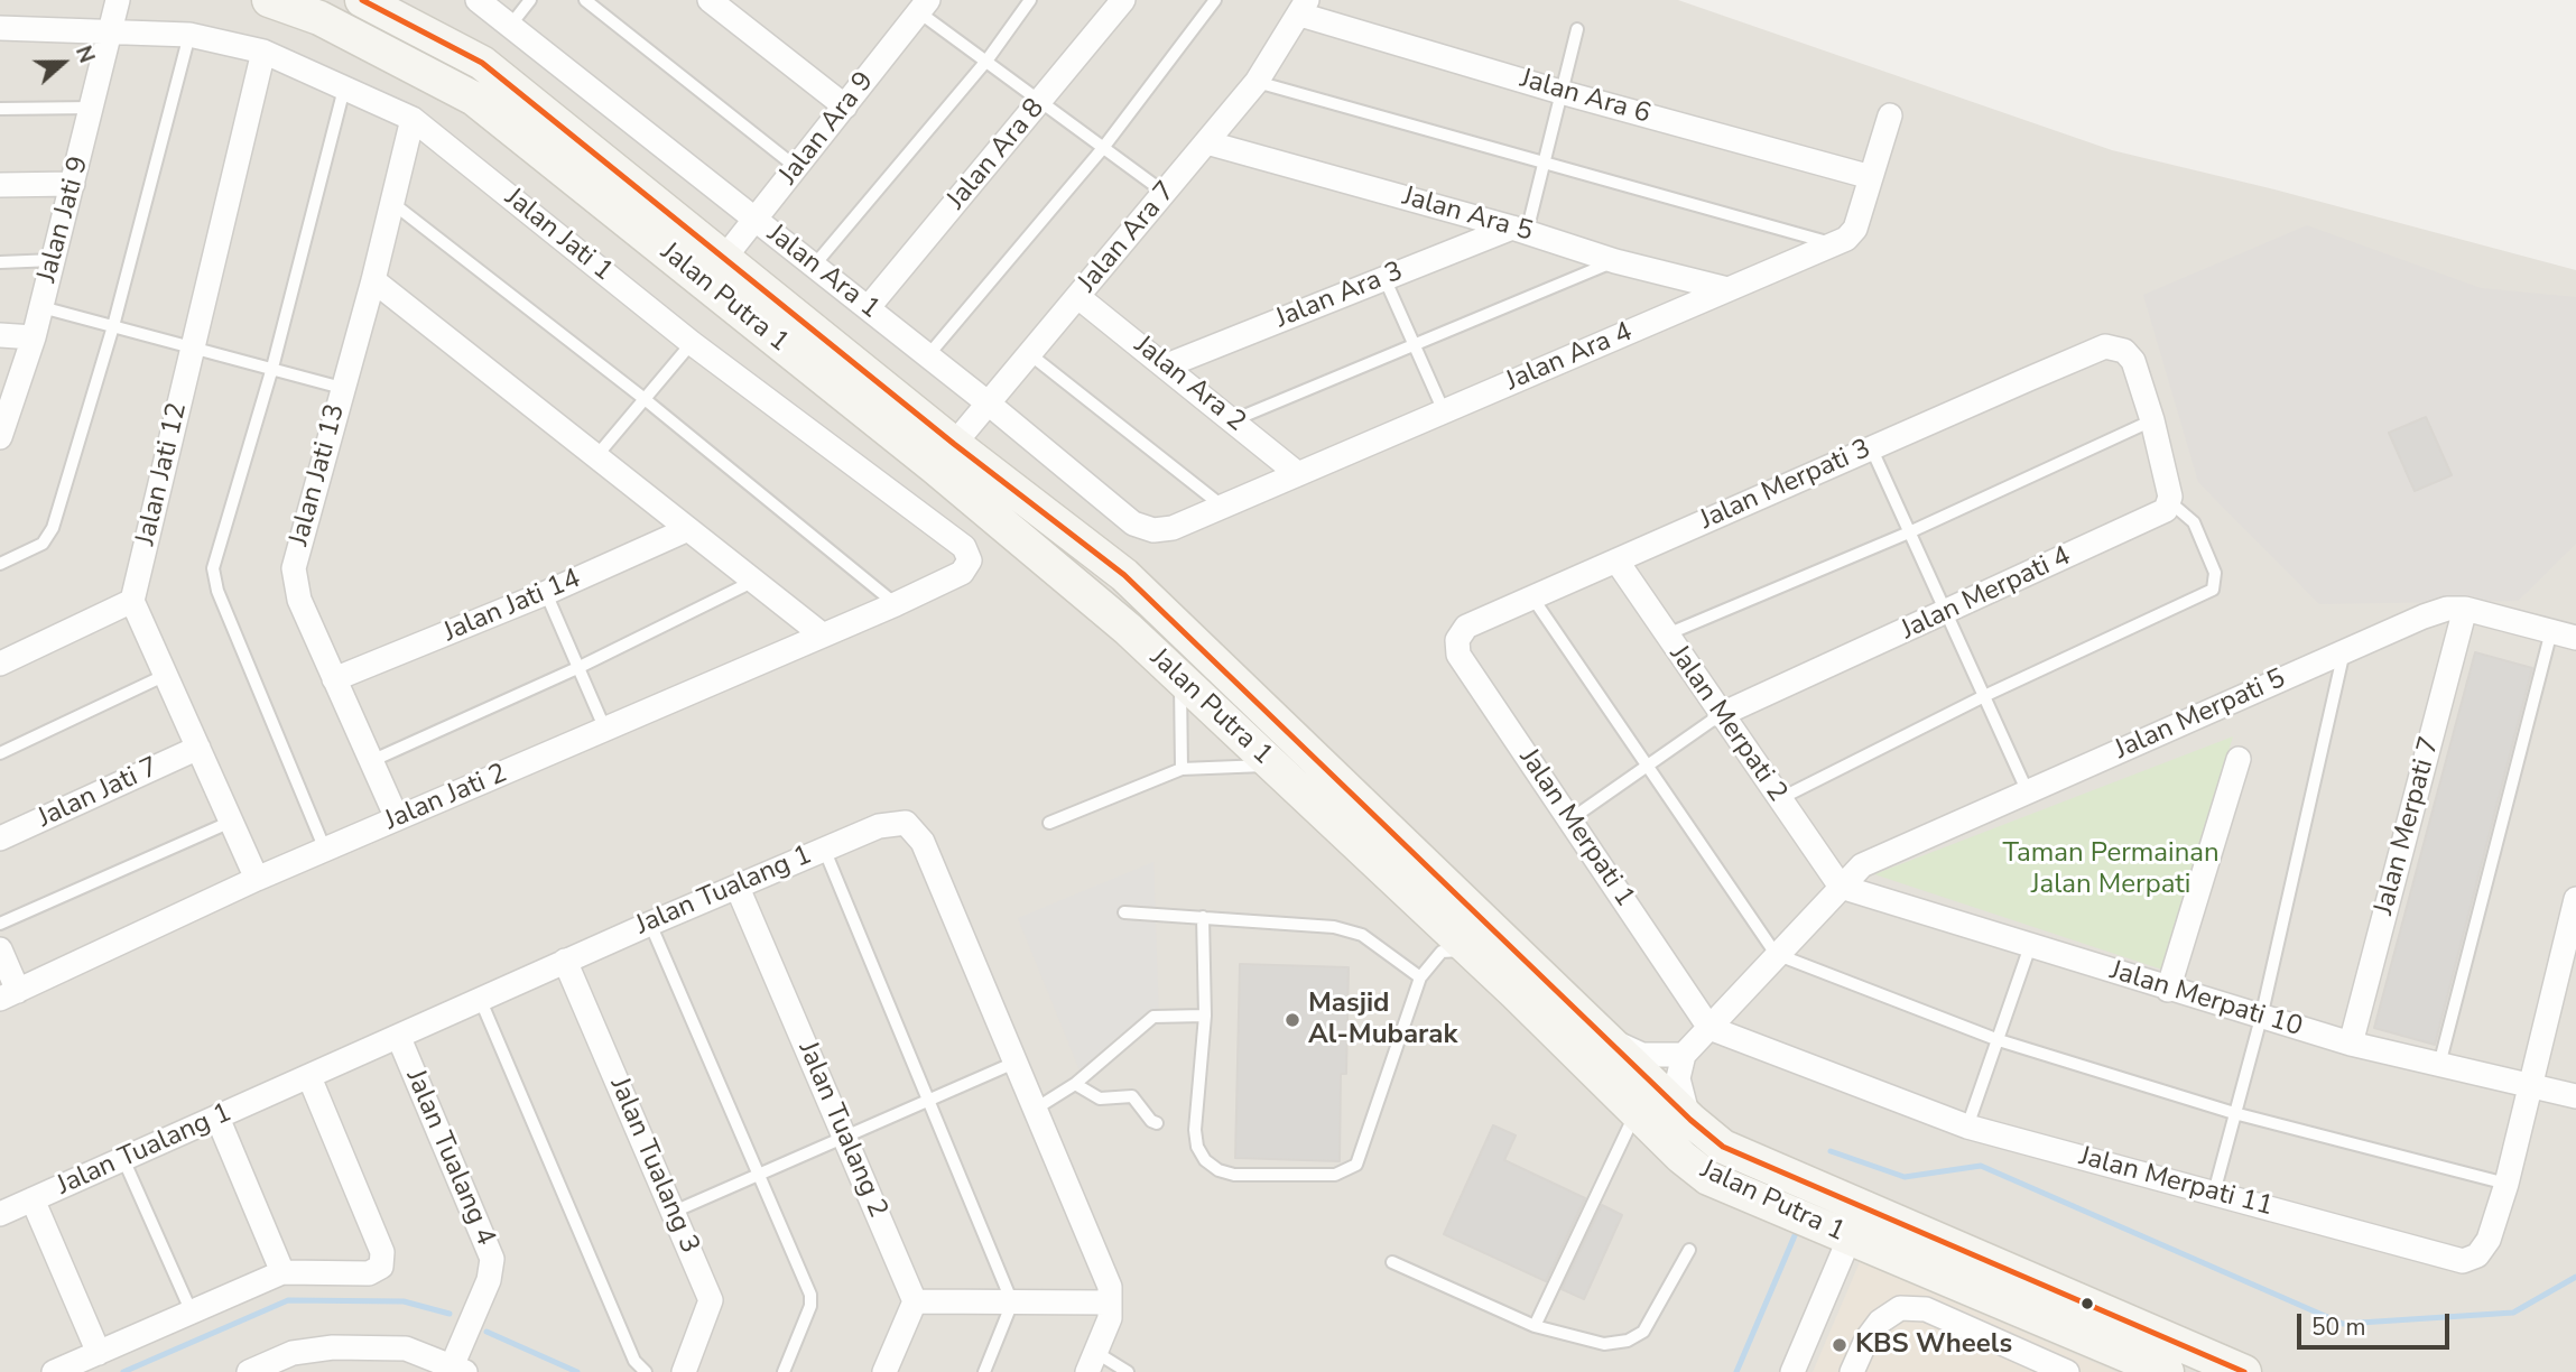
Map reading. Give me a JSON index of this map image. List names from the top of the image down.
{
  "streets": {
    "main road": ["Jalan Putra 1"],
    "street": [
      "Jalan Ara 6",
      "Jalan Ara 9",
      "Jalan Ara 8",
      "Jalan Ara 5",
      "Jalan Jati 9",
      "Jalan Jati 1",
      "Jalan Ara 7",
      "Jalan Ara 1",
      "Jalan Ara 3",
      "Jalan Ara 4",
      "Jalan Ara 2",
      "Jalan Jati 12",
      "Jalan Jati 13",
      "Jalan Merpati 3",
      "Jalan Merpati 4",
      "Jalan Jati 14",
      "Jalan Merpati 5",
      "Jalan Merpati 2",
      "Jalan Jati 7",
      "Jalan Jati 2",
      "Jalan Merpati 7",
      "Jalan Merpati 1",
      "Jalan Tualang 1",
      "Jalan Merpati 10",
      "Jalan Tualang 2",
      "Jalan Tualang 4",
      "Jalan Tualang 3",
      "Jalan Merpati 11"
    ]
  },
  "crossings": [
    ["Jalan Ara 6", "Jalan Ara 7"],
    ["Jalan Ara 6", "Jalan Ara 4"],
    ["Jalan Ara 9", "Jalan Ara 1"],
    ["Jalan Ara 9", "Jalan Putra 1"],
    ["Jalan Ara 8", "Jalan Ara 1"],
    ["Jalan Ara 5", "Jalan Ara 7"],
    ["Jalan Ara 5", "Jalan Ara 3"],
    ["Jalan Ara 5", "Jalan Ara 4"],
    ["Jalan Jati 9", "Jalan Jati 1"],
    ["Jalan Jati 1", "Jalan Jati 12"],
    ["Jalan Jati 1", "Jalan Jati 13"],
    ["Jalan Jati 1", "Jalan Jati 2"],
    ["Jalan Ara 7", "Jalan Ara 1"],
    ["Jalan Ara 7", "Jalan Putra 1"],
    ["Jalan Ara 7", "Jalan Ara 2"],
    ["Jalan Ara 1", "Jalan Ara 4"],
    ["Jalan Ara 3", "Jalan Ara 2"],
    ["Jalan Ara 4", "Jalan Ara 2"],
    ["Jalan Jati 13", "Jalan Jati 14"],
    ["Jalan Jati 13", "Jalan Jati 2"],
    ["Jalan Merpati 3", "Jalan Merpati 2"],
    ["Jalan Merpati 3", "Jalan Merpati 1"],
    ["Jalan Merpati 4", "Jalan Merpati 2"],
    ["Jalan Merpati 5", "Jalan Merpati 2"],
    ["Jalan Merpati 5", "Jalan Merpati 7"],
    ["Jalan Merpati 5", "Jalan Merpati 1"],
    ["Jalan Merpati 5", "Jalan Merpati 10"],
    ["Jalan Merpati 5", "Jalan Merpati 11"],
    ["Jalan Merpati 2", "Jalan Merpati 10"],
    ["Jalan Merpati 7", "Jalan Merpati 10"],
    ["Jalan Merpati 1", "Jalan Merpati 11"],
    ["Jalan Tualang 1", "Jalan Tualang 2"],
    ["Jalan Tualang 1", "Jalan Tualang 4"],
    ["Jalan Tualang 1", "Jalan Tualang 3"],
    ["Jalan Merpati 10", "Jalan Merpati 11"]
  ],
  "parks": ["Taman Permainan Jalan Merpati"],
  "places": ["Masjid Al-Mubarak", "KBS Wheels"],
  "scale_bar": "50 m",
  "north": "right"
}
